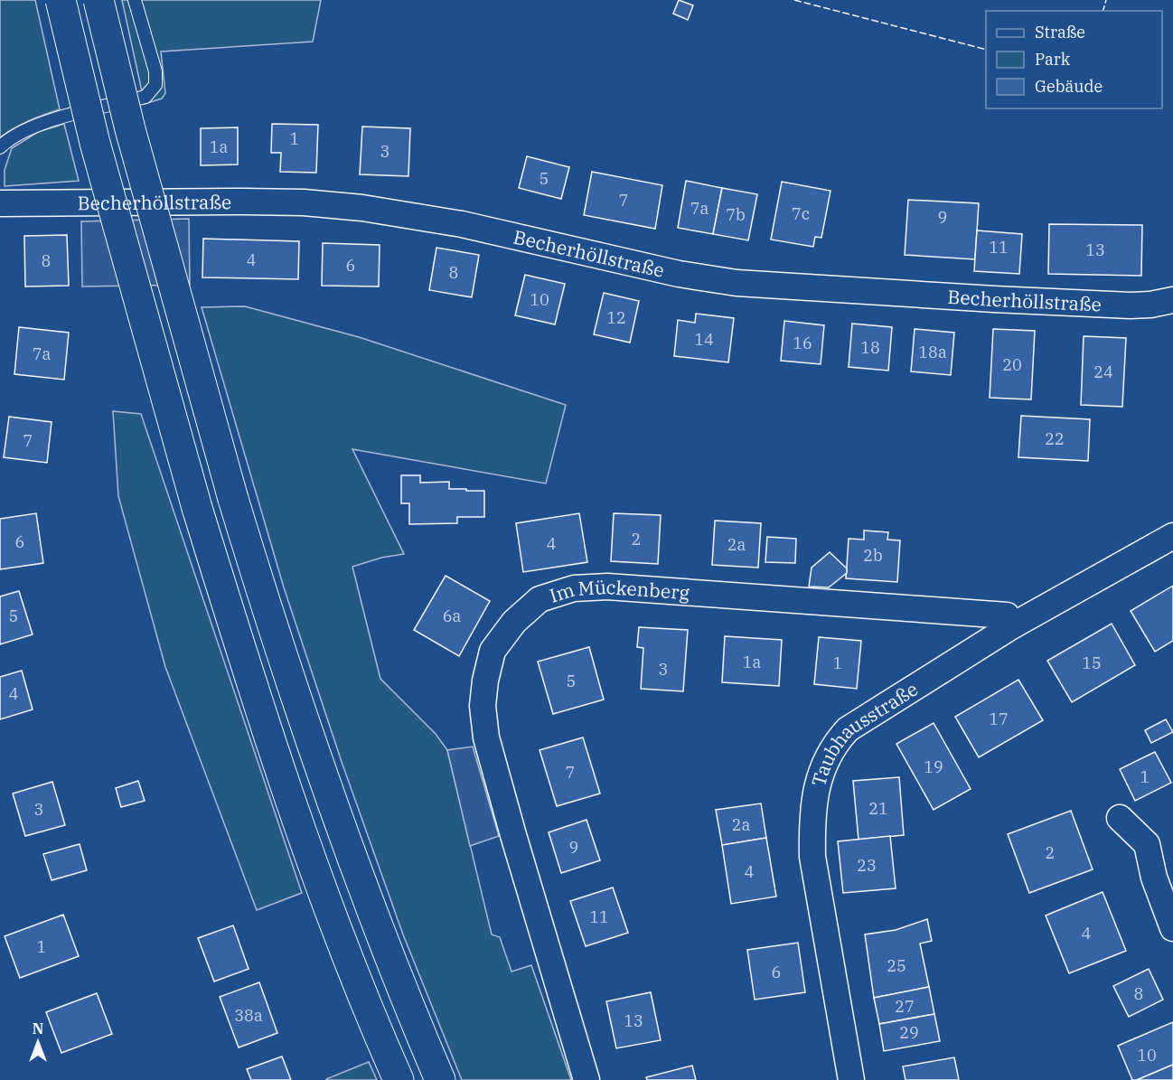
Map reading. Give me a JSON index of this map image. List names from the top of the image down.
{
  "streets": {
    "street": ["Becherhöllstraße", "Im Mückenberg", "Taubhausstraße"]
  },
  "crossings": [
    ["Im Mückenberg", "Taubhausstraße"]
  ],
  "house_numbers": [
    "1",
    "1a",
    "3",
    "5",
    "7",
    "7a",
    "7c",
    "7b",
    "9",
    "11",
    "13",
    "4",
    "8",
    "6",
    "8",
    "10",
    "12",
    "14",
    "16",
    "18",
    "18a",
    "7a",
    "20",
    "24",
    "22",
    "7",
    "2",
    "6",
    "4",
    "2a",
    "2b",
    "5",
    "6a",
    "1a",
    "1",
    "15",
    "3",
    "5",
    "4",
    "17",
    "19",
    "7",
    "1",
    "21",
    "3",
    "2a",
    "9",
    "2",
    "23",
    "4",
    "11",
    "4",
    "1",
    "25",
    "6",
    "8",
    "27",
    "38a",
    "13",
    "29",
    "10"
  ],
  "legend": ["Straße", "Park", "Gebäude"],
  "north": "top"
}
